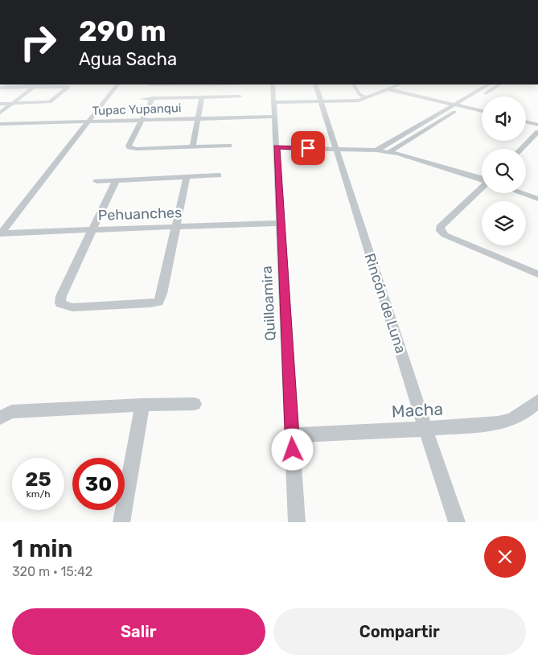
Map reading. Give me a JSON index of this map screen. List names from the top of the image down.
{
  "streets": {
    "street": [
      "Tupac Yupanqui",
      "Pehuanches",
      "Quilloamira",
      "Rincón de Luna",
      "Macha"
    ]
  },
  "crossings": [
    ["Tupac Yupanqui", "Quilloamira"],
    ["Pehuanches", "Quilloamira"],
    ["Quilloamira", "Macha"],
    ["Rincón de Luna", "Macha"]
  ],
  "page": {
    "turn": ["290 m", "Agua Sacha"],
    "speed": "25 km/h",
    "limit": "30",
    "heading": ["1 min", "320 m · 15:42"],
    "buttons": ["Salir", "Compartir"]
  }
}
